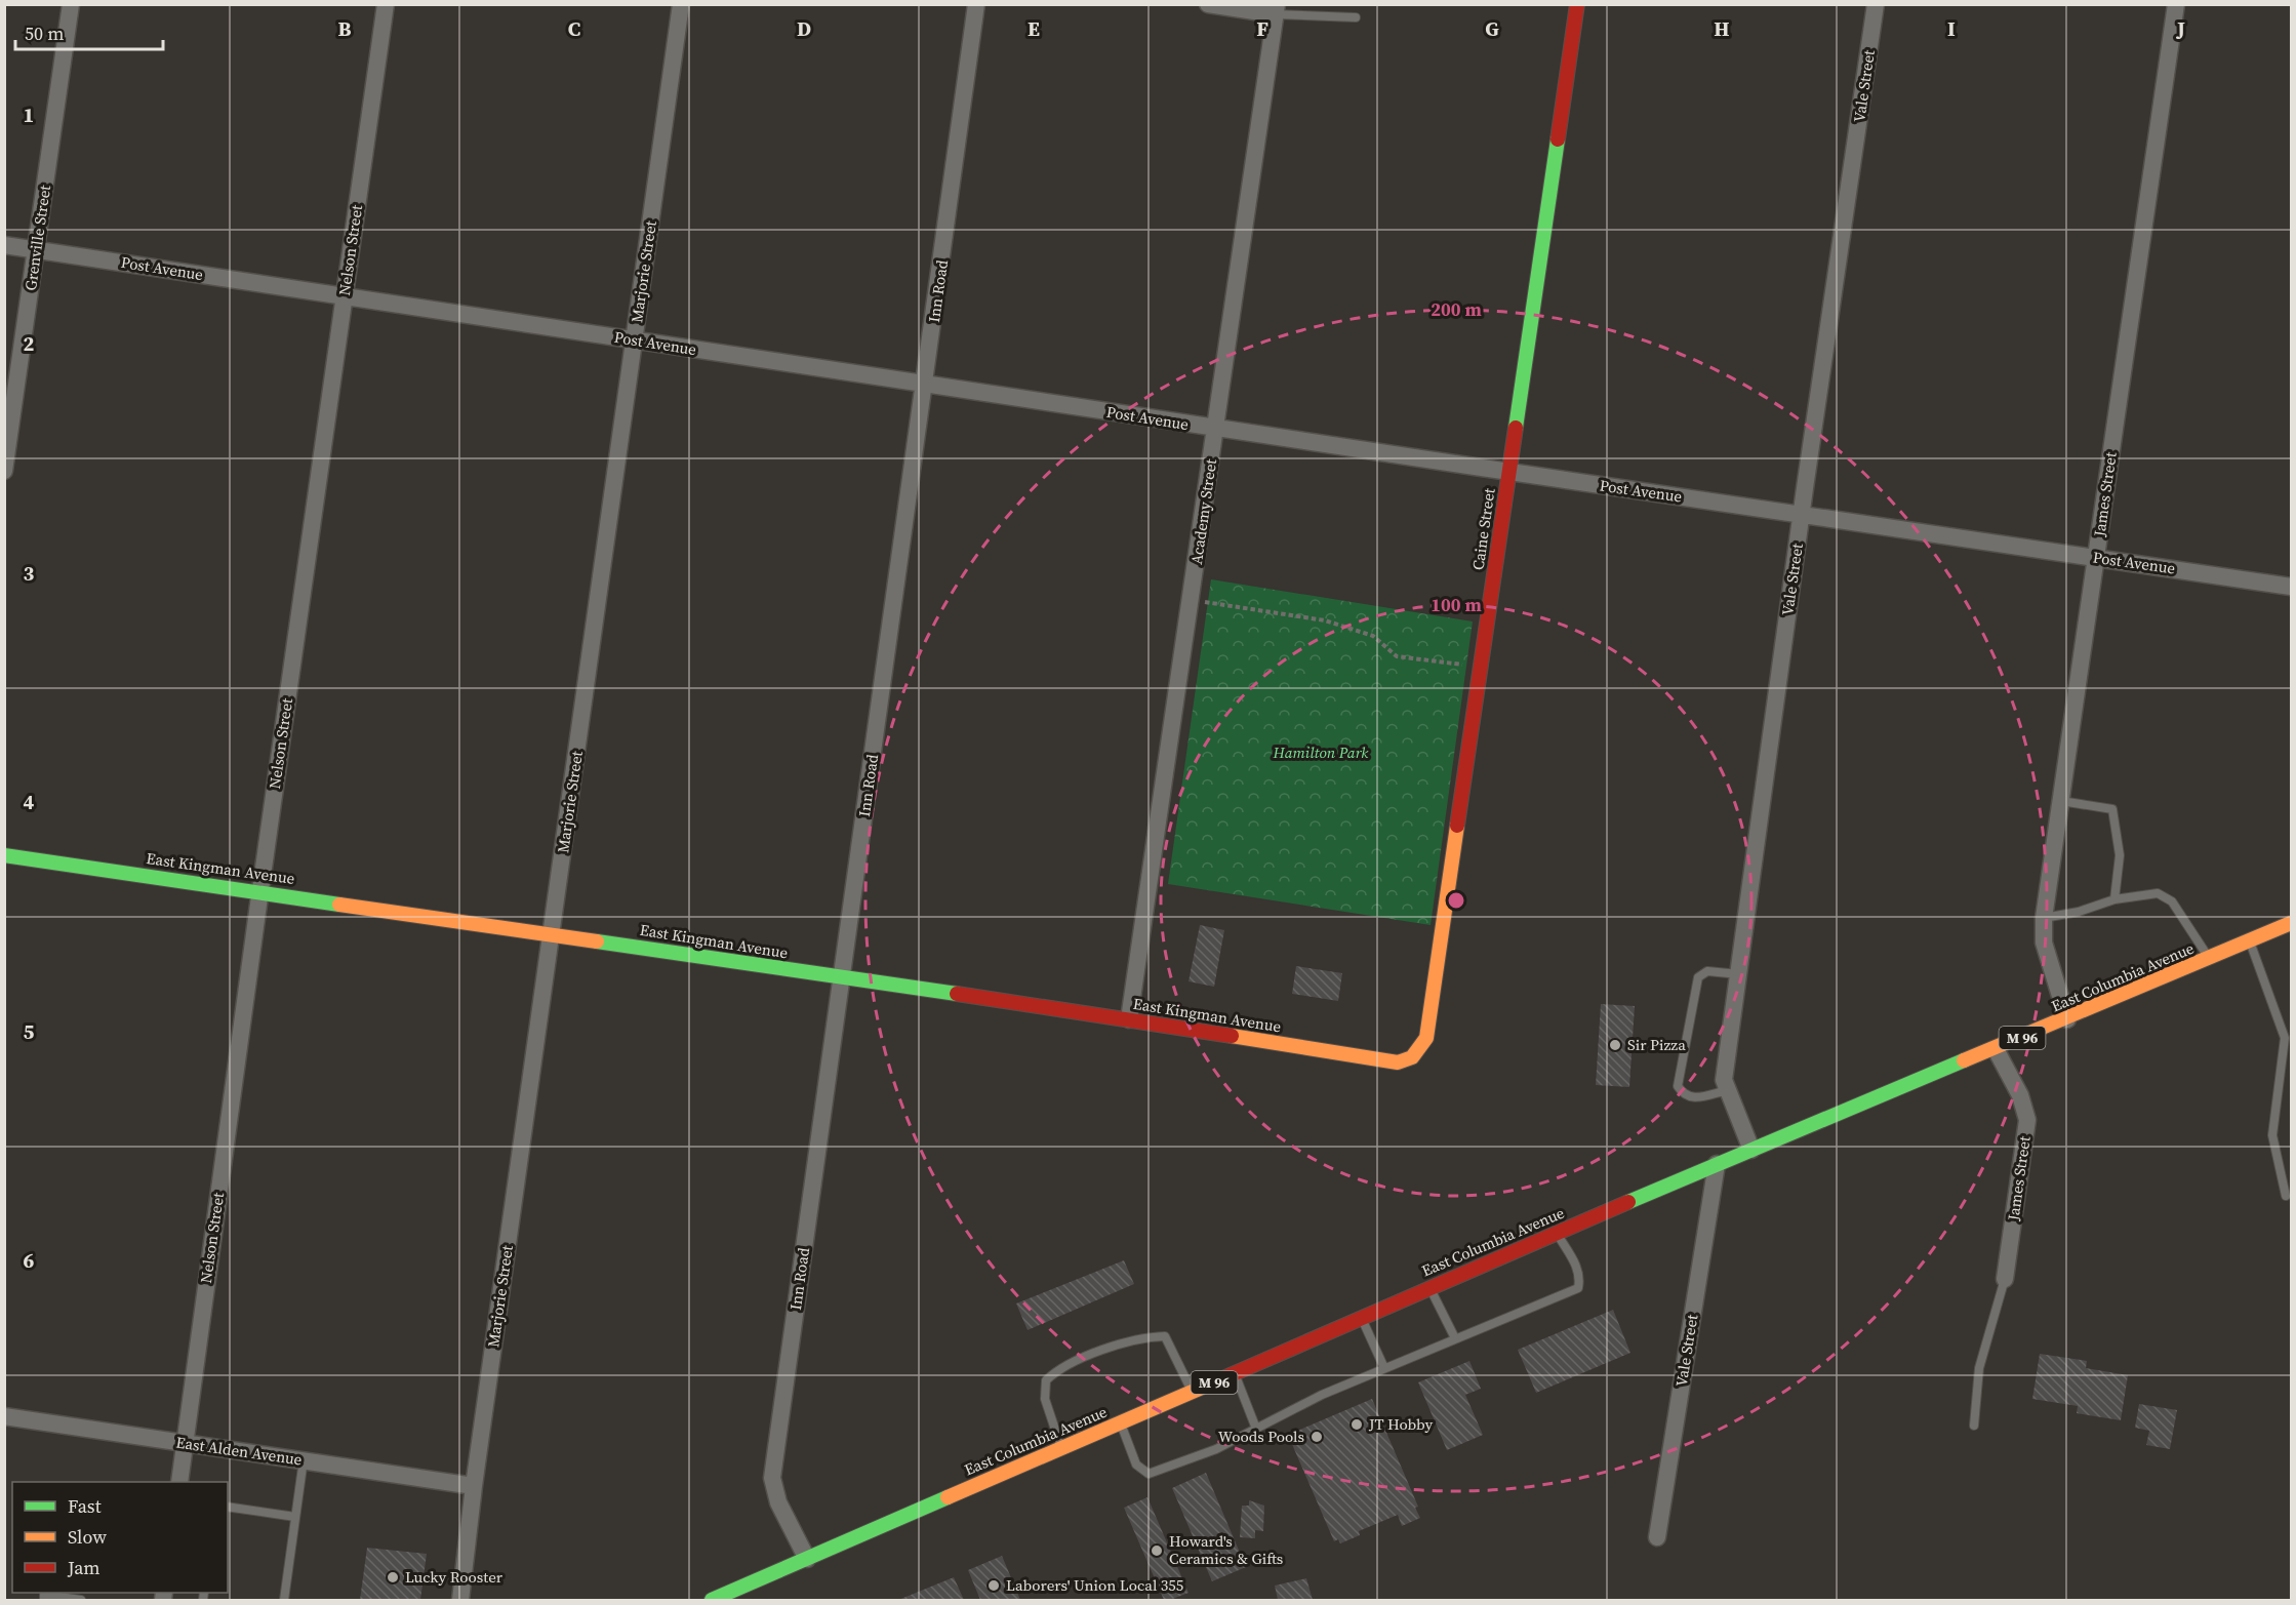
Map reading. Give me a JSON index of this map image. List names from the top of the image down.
{
  "streets": {
    "street": [
      "Vale Street",
      "Grenville Street",
      "Nelson Street",
      "Post Avenue",
      "Marjorie Street",
      "Inn Road",
      "James Street",
      "Academy Street",
      "Caine Street",
      "East Kingman Avenue",
      "East Columbia Avenue",
      "M 96",
      "East Alden Avenue"
    ]
  },
  "crossings": [
    ["Vale Street", "Post Avenue"],
    ["Vale Street", "East Columbia Avenue"],
    ["Grenville Street", "Post Avenue"],
    ["Nelson Street", "Post Avenue"],
    ["Nelson Street", "East Kingman Avenue"],
    ["Nelson Street", "East Alden Avenue"],
    ["Post Avenue", "Marjorie Street"],
    ["Post Avenue", "Inn Road"],
    ["Post Avenue", "James Street"],
    ["Post Avenue", "Academy Street"],
    ["Post Avenue", "Caine Street"],
    ["Marjorie Street", "East Kingman Avenue"],
    ["Marjorie Street", "East Alden Avenue"],
    ["Inn Road", "East Kingman Avenue"],
    ["Inn Road", "East Columbia Avenue"],
    ["James Street", "East Columbia Avenue"],
    ["Academy Street", "East Kingman Avenue"],
    ["Caine Street", "East Kingman Avenue"]
  ],
  "parks": ["Hamilton Park"],
  "places": [
    "Sir Pizza",
    "JT Hobby",
    "Woods Pools",
    "Howard's Ceramics & Gifts",
    "Lucky Rooster",
    "Laborers' Union Local 355"
  ],
  "legend": ["Fast", "Slow", "Jam"],
  "scale_bar": "50 m",
  "grid": {
    "columns": [
      "B",
      "C",
      "D",
      "E",
      "F",
      "G",
      "H",
      "I",
      "J"
    ],
    "rows": [
      "1",
      "2",
      "3",
      "4",
      "5",
      "6"
    ]
  },
  "rings": ["200 m", "100 m"]
}
